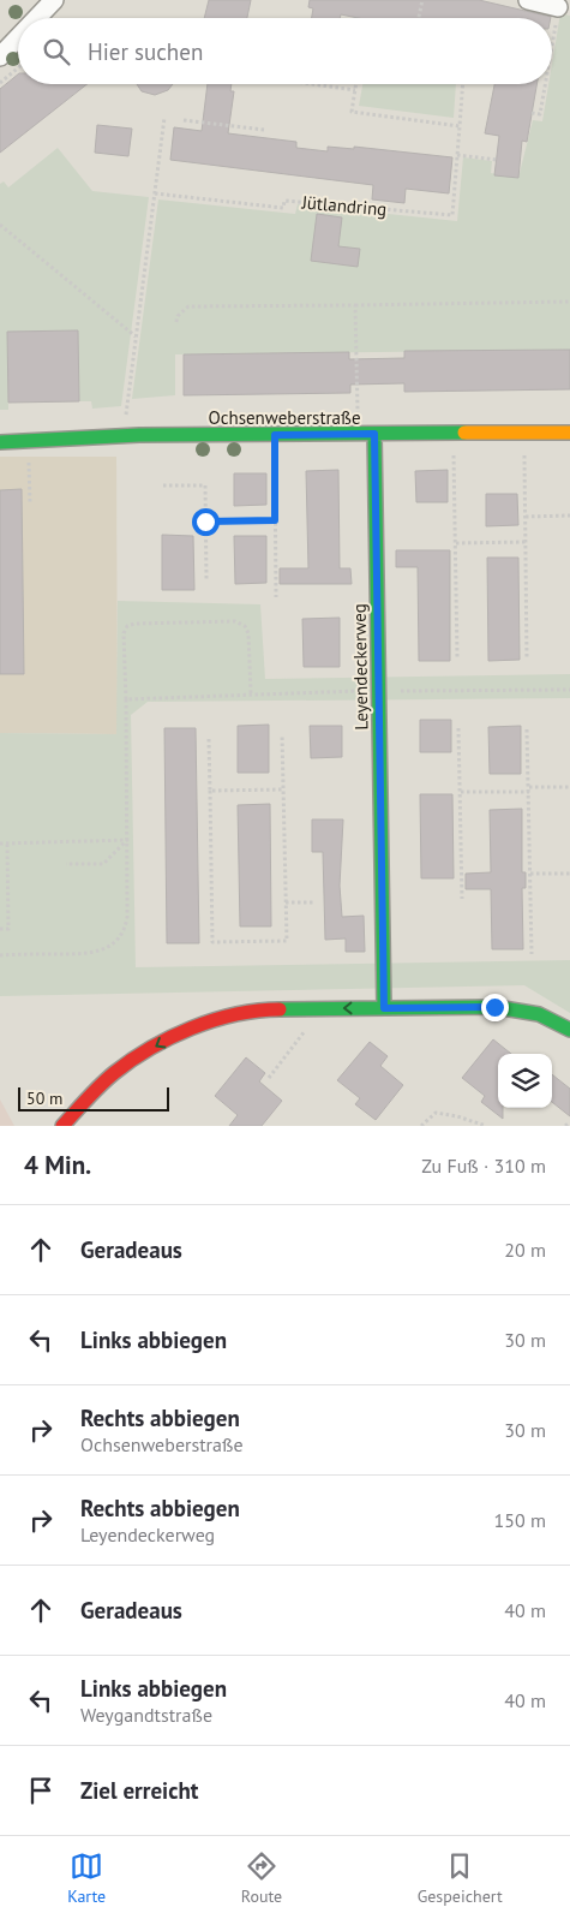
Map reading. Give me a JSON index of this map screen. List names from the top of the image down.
{
  "streets": {
    "street": ["Ochsenweberstraße", "Leyendeckerweg"],
    "path": ["Jütlandring"]
  },
  "crossings": [
    ["Ochsenweberstraße", "Leyendeckerweg"]
  ],
  "scale_bar": "50 m",
  "page": {
    "search": "Hier suchen",
    "scale": "50 m",
    "heading": ["4 Min.", "Zu Fuß · 310 m"],
    "list": [
      ["Geradeaus", "20 m"],
      ["Links abbiegen", "30 m"],
      ["Rechts abbiegen", "Ochsenweberstraße", "30 m"],
      ["Rechts abbiegen", "Leyendeckerweg", "150 m"],
      ["Geradeaus", "40 m"],
      ["Links abbiegen", "Weygandtstraße", "40 m"],
      "Ziel erreicht"
    ],
    "nav": ["Karte", "Route", "Gespeichert"]
  }
}
